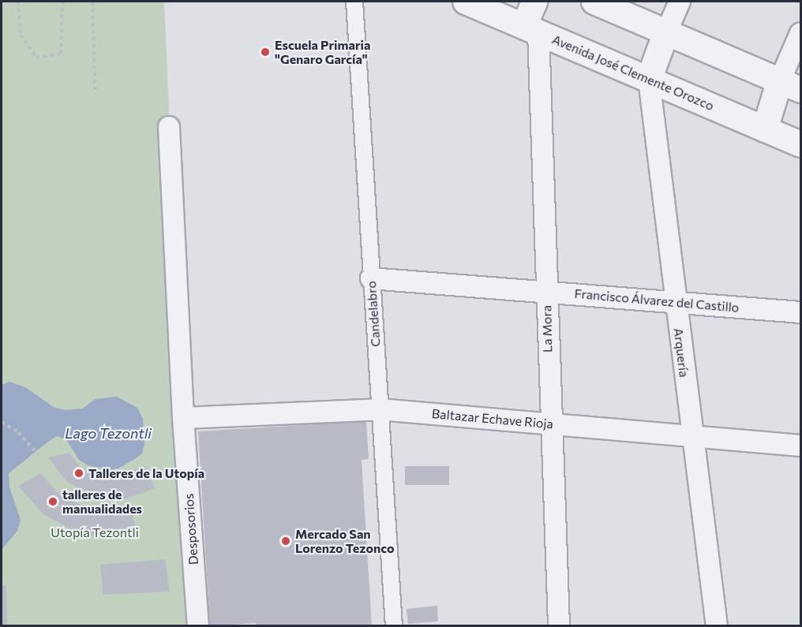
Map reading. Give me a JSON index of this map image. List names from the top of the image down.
{
  "streets": {
    "street": [
      "Avenida José Clemente Orozco",
      "Francisco Álvarez del Castillo",
      "Candelabro",
      "La Mora",
      "Arquería",
      "Baltazar Echave Rioja",
      "Desposorios"
    ]
  },
  "crossings": [
    ["Avenida José Clemente Orozco", "La Mora"],
    ["Avenida José Clemente Orozco", "Arquería"],
    ["Francisco Álvarez del Castillo", "Candelabro"],
    ["Francisco Álvarez del Castillo", "La Mora"],
    ["Francisco Álvarez del Castillo", "Arquería"],
    ["Candelabro", "Baltazar Echave Rioja"],
    ["La Mora", "Baltazar Echave Rioja"],
    ["Arquería", "Baltazar Echave Rioja"],
    ["Baltazar Echave Rioja", "Desposorios"]
  ],
  "water": ["Lago Tezontli"],
  "parks": ["Utopía Tezontli"],
  "places": [
    "Escuela Primaria \"Genaro García\"",
    "Talleres de la Utopía",
    "talleres de manualidades",
    "Mercado San Lorenzo Tezonco"
  ]
}
